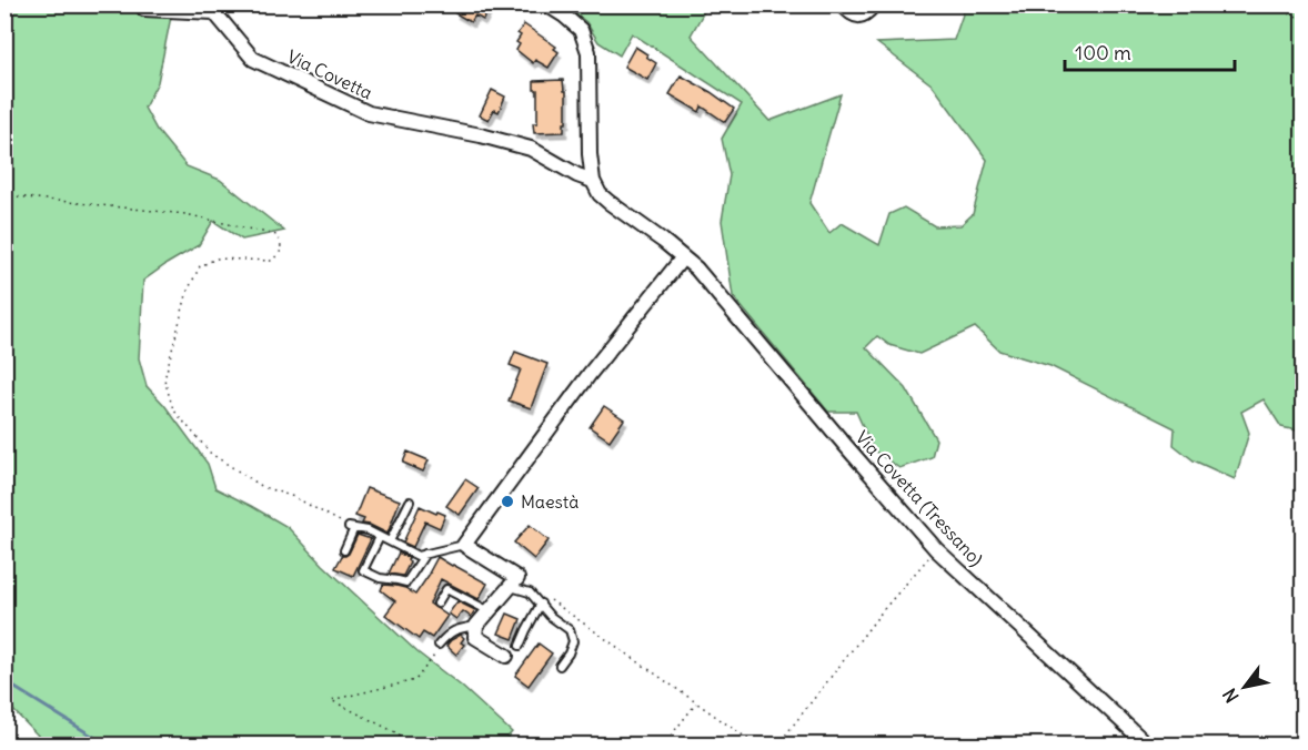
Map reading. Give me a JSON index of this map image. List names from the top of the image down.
{
  "streets": {
    "street": ["Via Covetta", "Via Covetta (Tressano)"]
  },
  "crossings": [
    ["Via Covetta", "Via Covetta (Tressano)"]
  ],
  "places": ["Maestà"],
  "scale_bar": "100 m",
  "north": "bottom left"
}
